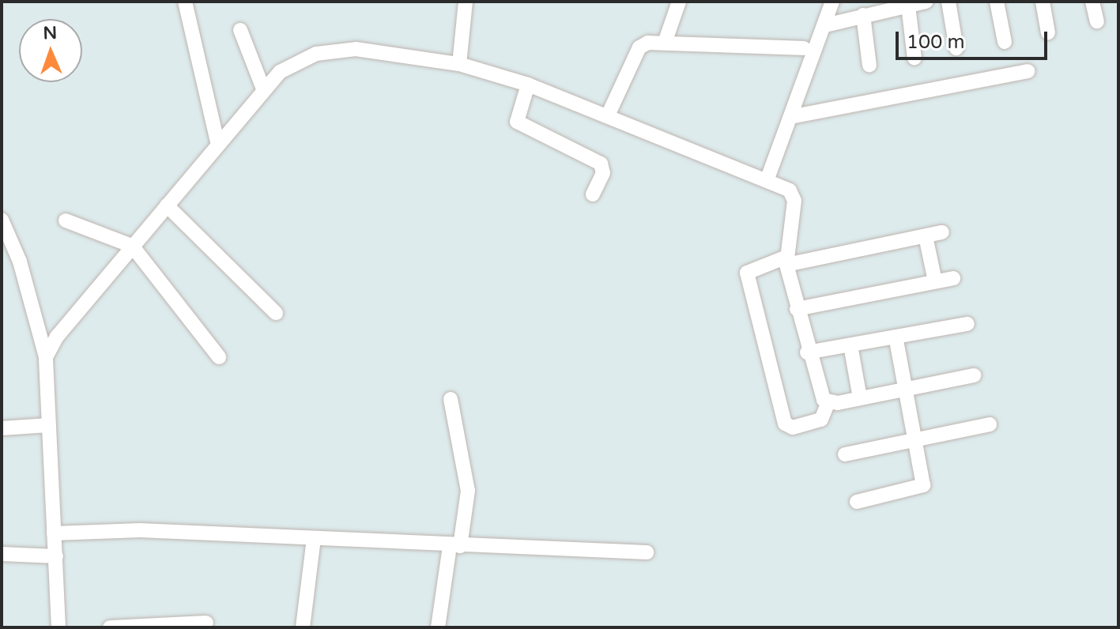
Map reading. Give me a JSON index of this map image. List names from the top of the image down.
{
  "scale_bar": "100 m",
  "north": "top"
}
